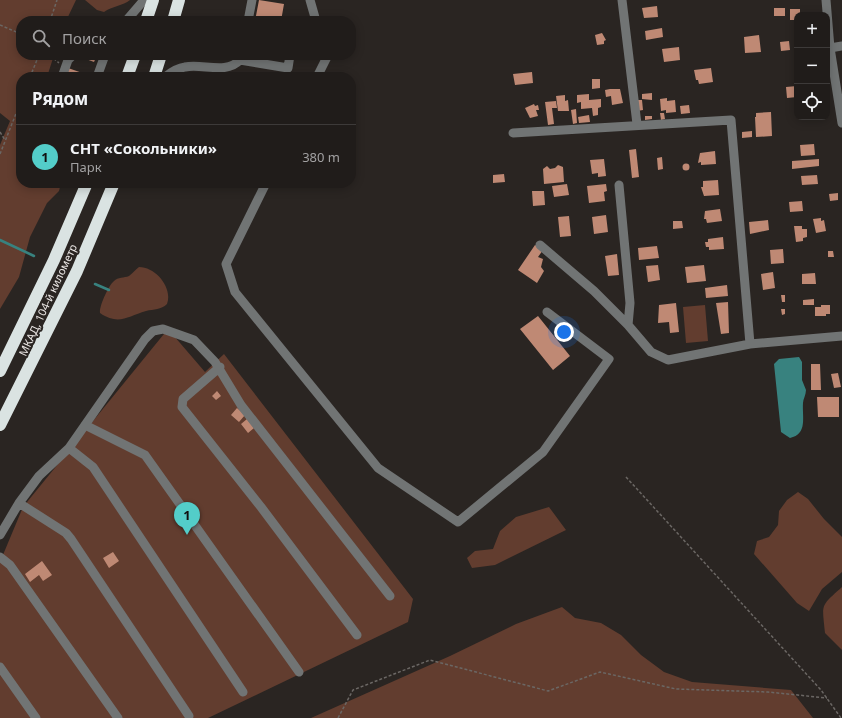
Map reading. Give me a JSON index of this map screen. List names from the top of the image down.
{
  "streets": {
    "highway": ["МКАД, 104-й километр"]
  },
  "page": {
    "map_buttons": ["+", "−"],
    "search": "Поиск",
    "heading": "Рядом",
    "list": [
      {
        "mark": "1",
        "name": "СНТ «Сокольники»",
        "note": "Парк",
        "value": "380 m"
      }
    ],
    "pins": "1"
  }
}
